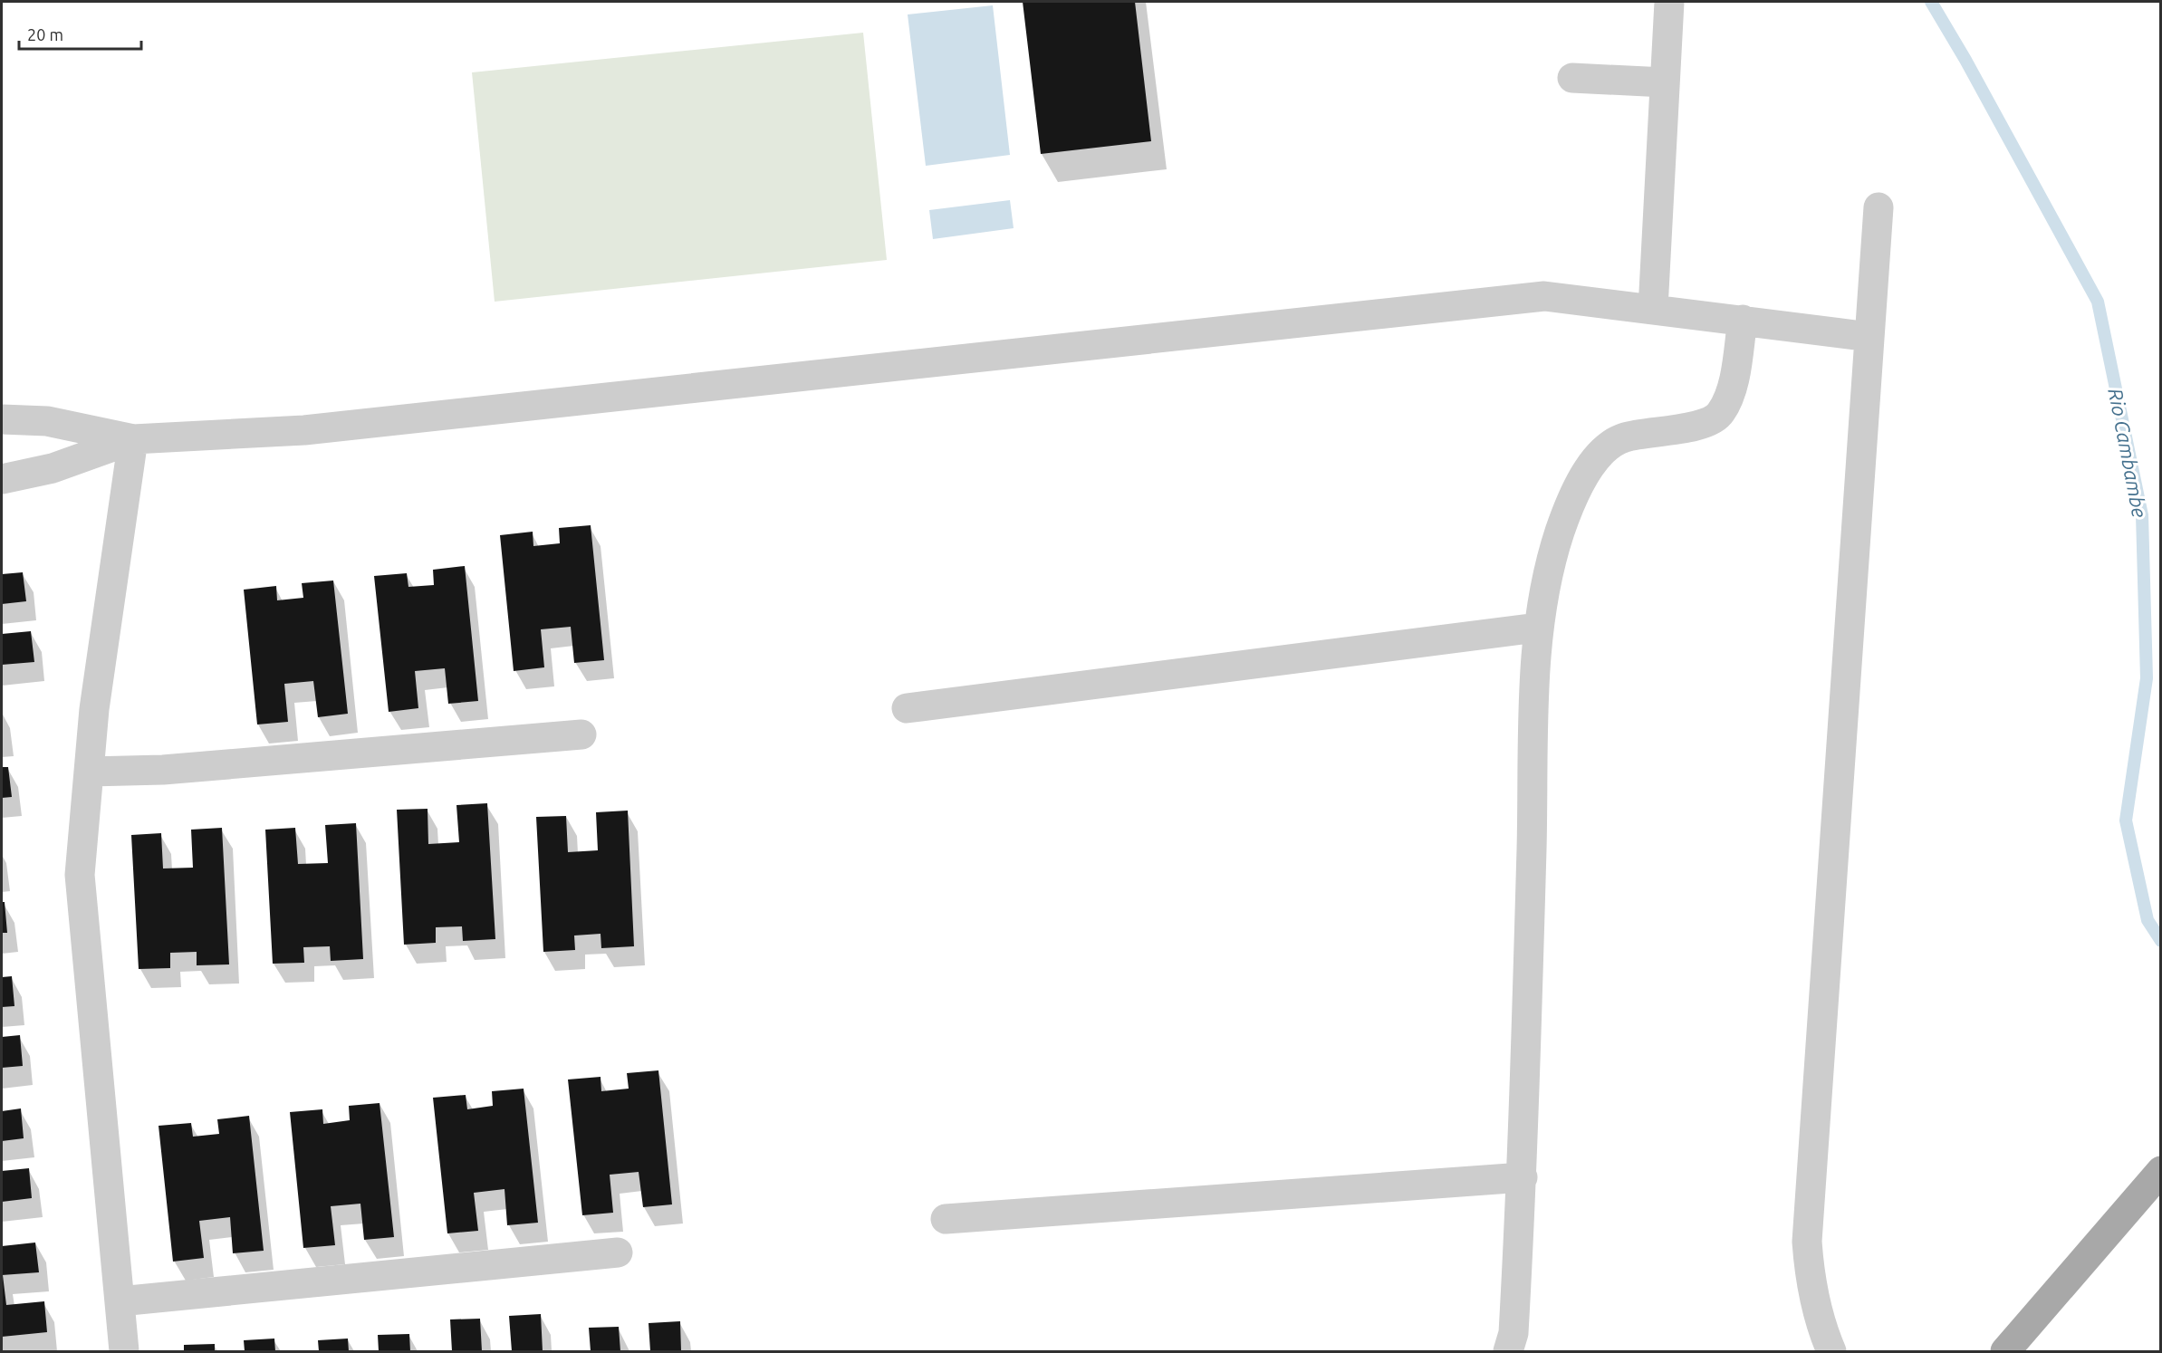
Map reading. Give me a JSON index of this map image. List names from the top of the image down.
{
  "water": ["Rio Cambambe"],
  "scale_bar": "20 m"
}
